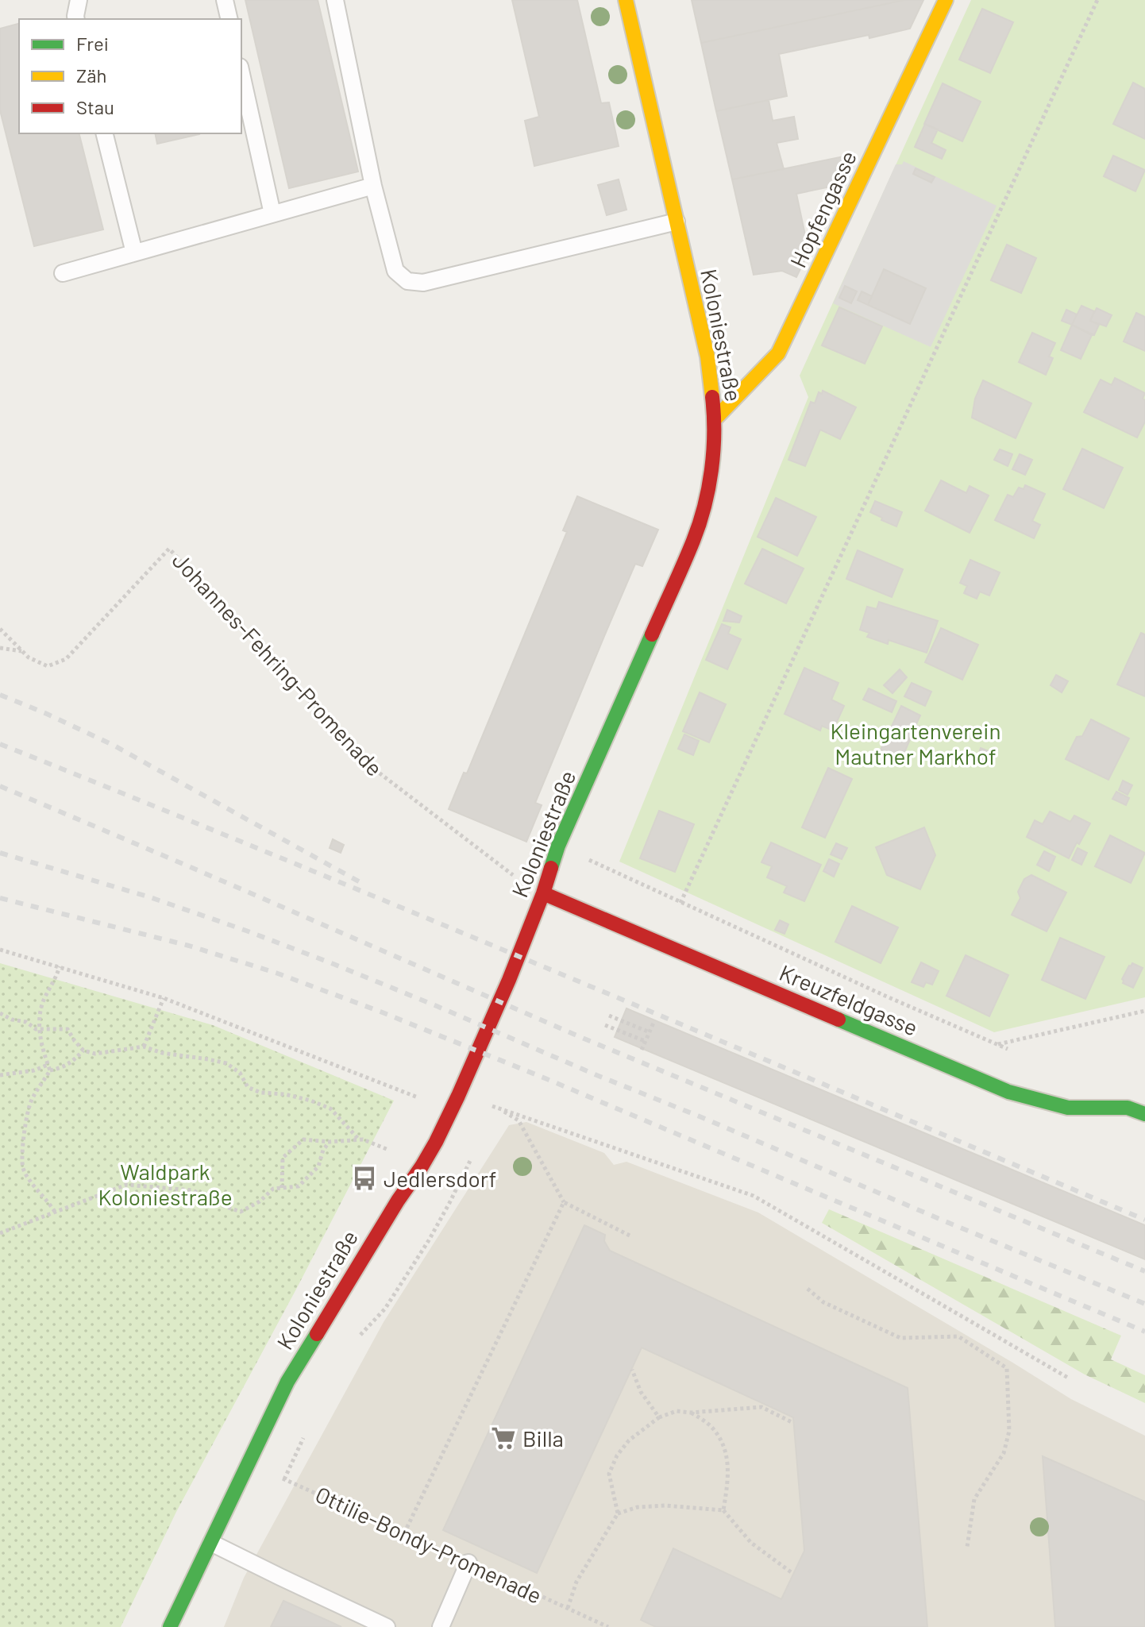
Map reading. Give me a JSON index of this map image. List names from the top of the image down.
{
  "streets": {
    "street": ["Hopfengasse", "Koloniestraße", "Kreuzfeldgasse"],
    "path": ["Johannes-Fehring-Promenade", "Ottilie-Bondy-Promenade"]
  },
  "crossings": [
    ["Hopfengasse", "Koloniestraße"],
    ["Koloniestraße", "Johannes-Fehring-Promenade"],
    ["Koloniestraße", "Kreuzfeldgasse"],
    ["Koloniestraße", "Ottilie-Bondy-Promenade"],
    ["Johannes-Fehring-Promenade", "Kreuzfeldgasse"]
  ],
  "parks": ["Kleingartenverein Mautner Markhof", "Waldpark Koloniestraße"],
  "places": {
    "bus stop": ["Jedlersdorf"],
    "supermarket": ["Billa"]
  },
  "legend": ["Frei", "Zäh", "Stau"]
}
